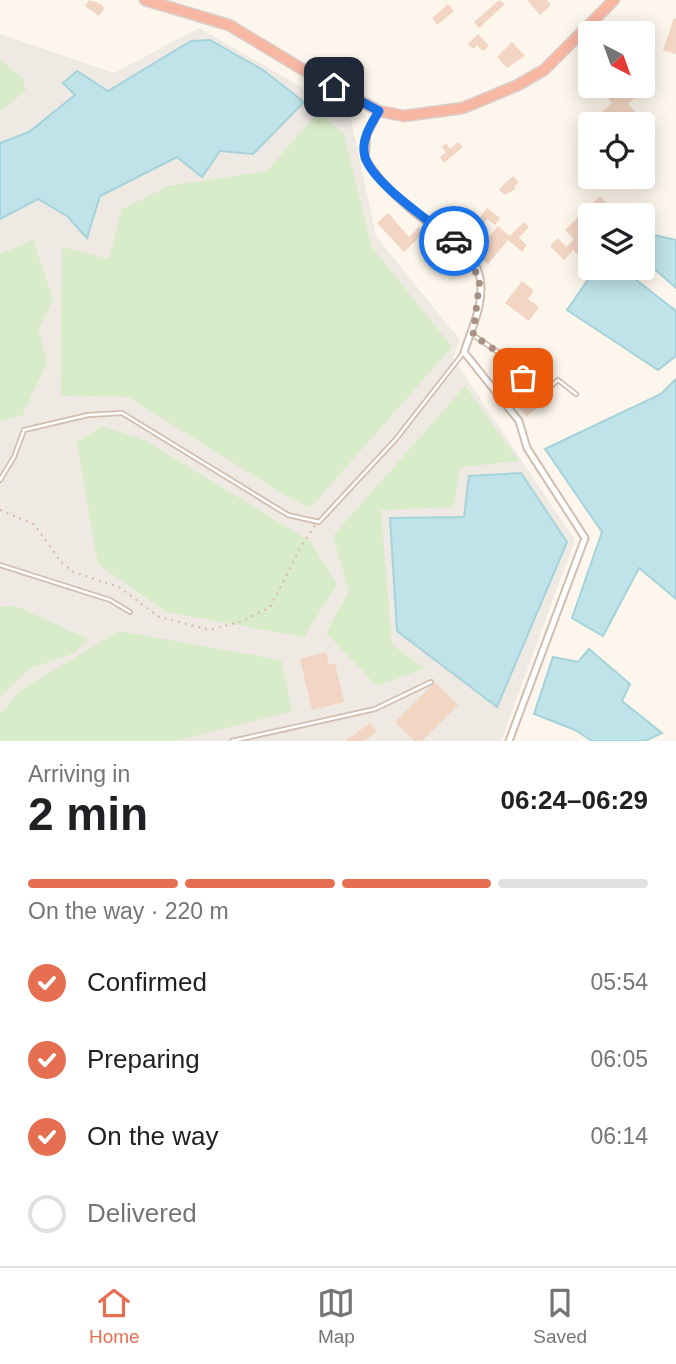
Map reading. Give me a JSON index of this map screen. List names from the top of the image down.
{
  "north": "bottom right",
  "page": {
    "heading": ["2 min", "Arriving in", "06:24–06:29"],
    "bar": "On the way · 220 m",
    "list": [
      ["Confirmed", "05:54"],
      ["Preparing", "06:05"],
      ["On the way", "06:14"],
      "Delivered"
    ],
    "tabs": ["Home", "Map", "Saved"]
  }
}
